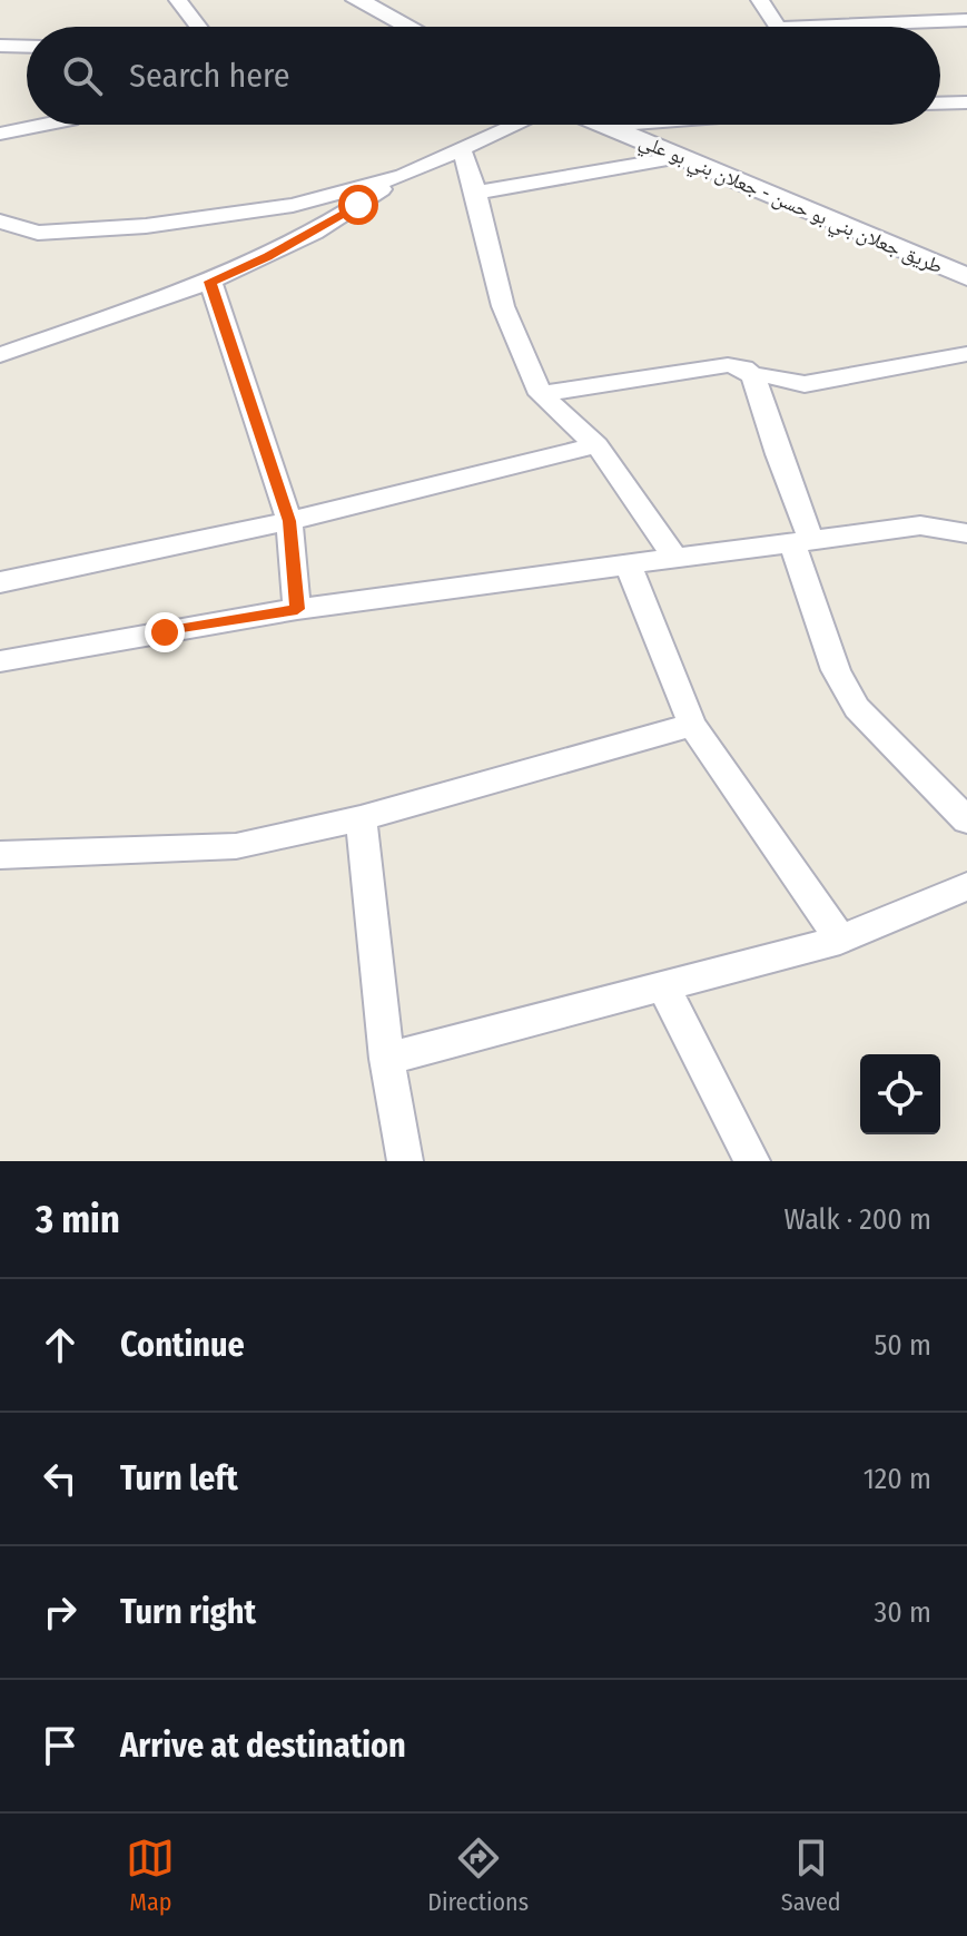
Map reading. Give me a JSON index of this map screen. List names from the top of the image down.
{
  "streets": {
    "street": ["طريق جعلان بني بو حسن - جعلان بني بو علي"]
  },
  "page": {
    "search": "Search here",
    "heading": ["3 min", "Walk · 200 m"],
    "list": [
      ["Continue", "50 m"],
      ["Turn left", "120 m"],
      ["Turn right", "30 m"],
      "Arrive at destination"
    ],
    "nav": ["Map", "Directions", "Saved"]
  }
}
